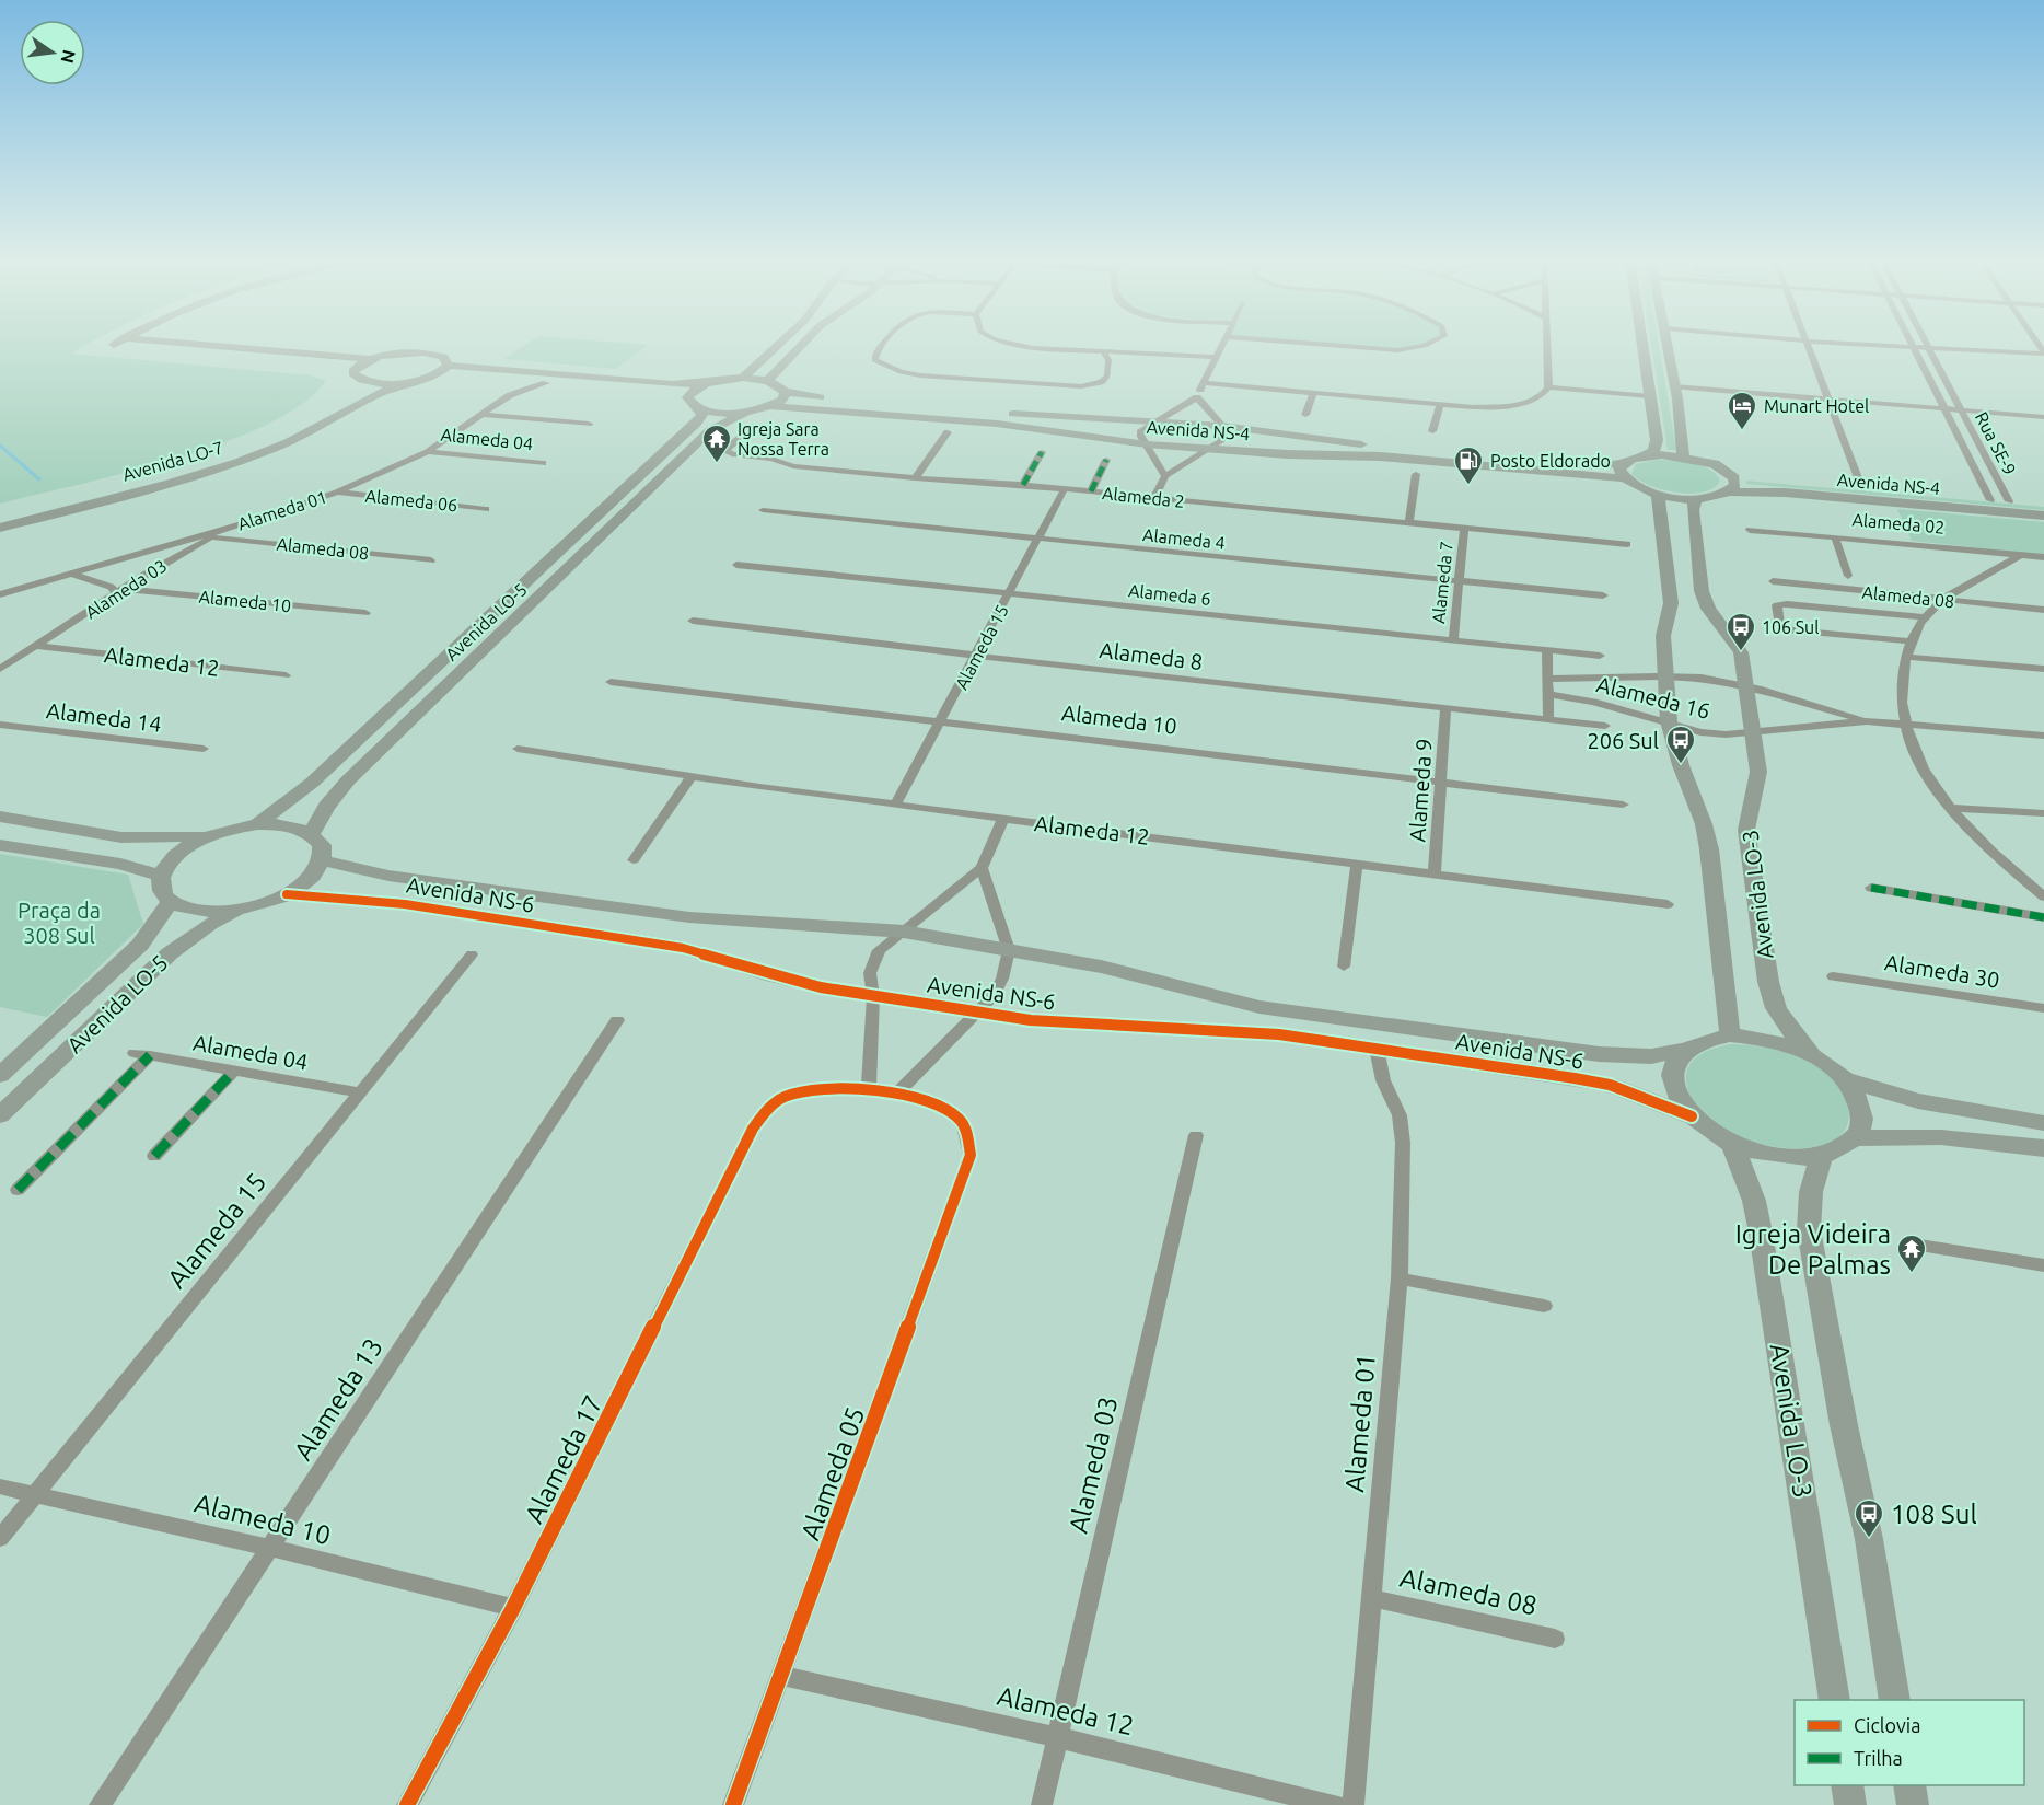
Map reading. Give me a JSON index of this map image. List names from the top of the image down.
{
  "streets": {
    "street": [
      "Avenida NS-4",
      "Alameda 04",
      "Rua SE-9",
      "Avenida LO-7",
      "Alameda 2",
      "Alameda 06",
      "Alameda 01",
      "Alameda 02",
      "Alameda 4",
      "Alameda 08",
      "Alameda 7",
      "Alameda 03",
      "Alameda 6",
      "Alameda 10",
      "Avenida LO-5",
      "Alameda 15",
      "Alameda 8",
      "Alameda 12",
      "Alameda 16",
      "Alameda 14",
      "Alameda 9",
      "Avenida NS-6",
      "Avenida LO-3",
      "Alameda 30",
      "Alameda 13",
      "Alameda 17",
      "Alameda 05"
    ]
  },
  "crossings": [
    ["Avenida NS-4", "Rua SE-9"],
    ["Alameda 04", "Alameda 01"],
    ["Alameda 04", "Alameda 15"],
    ["Alameda 2", "Alameda 7"],
    ["Alameda 2", "Alameda 15"],
    ["Alameda 06", "Alameda 01"],
    ["Alameda 01", "Alameda 08"],
    ["Alameda 01", "Alameda 03"],
    ["Alameda 01", "Avenida NS-6"],
    ["Alameda 4", "Alameda 7"],
    ["Alameda 4", "Alameda 15"],
    ["Alameda 08", "Alameda 03"],
    ["Alameda 7", "Alameda 6"],
    ["Alameda 03", "Alameda 10"],
    ["Alameda 03", "Alameda 12"],
    ["Alameda 6", "Alameda 15"],
    ["Alameda 10", "Alameda 15"],
    ["Alameda 10", "Alameda 9"],
    ["Alameda 10", "Alameda 13"],
    ["Alameda 10", "Alameda 17"],
    ["Alameda 15", "Alameda 8"],
    ["Alameda 15", "Alameda 12"],
    ["Alameda 8", "Alameda 9"],
    ["Alameda 12", "Alameda 9"],
    ["Alameda 12", "Alameda 05"],
    ["Alameda 16", "Avenida LO-3"],
    ["Avenida NS-6", "Avenida LO-3"]
  ],
  "parks": ["Praça da 308 Sul"],
  "places": {
    "hotel": ["Munart Hotel"],
    "temple": ["Igreja Sara Nossa Terra", "Igreja Videira De Palmas"],
    "fuel station": ["Posto Eldorado"],
    "bus stop": ["106 Sul", "206 Sul", "108 Sul"]
  },
  "legend": ["Ciclovia", "Trilha"],
  "north": "right"
}
